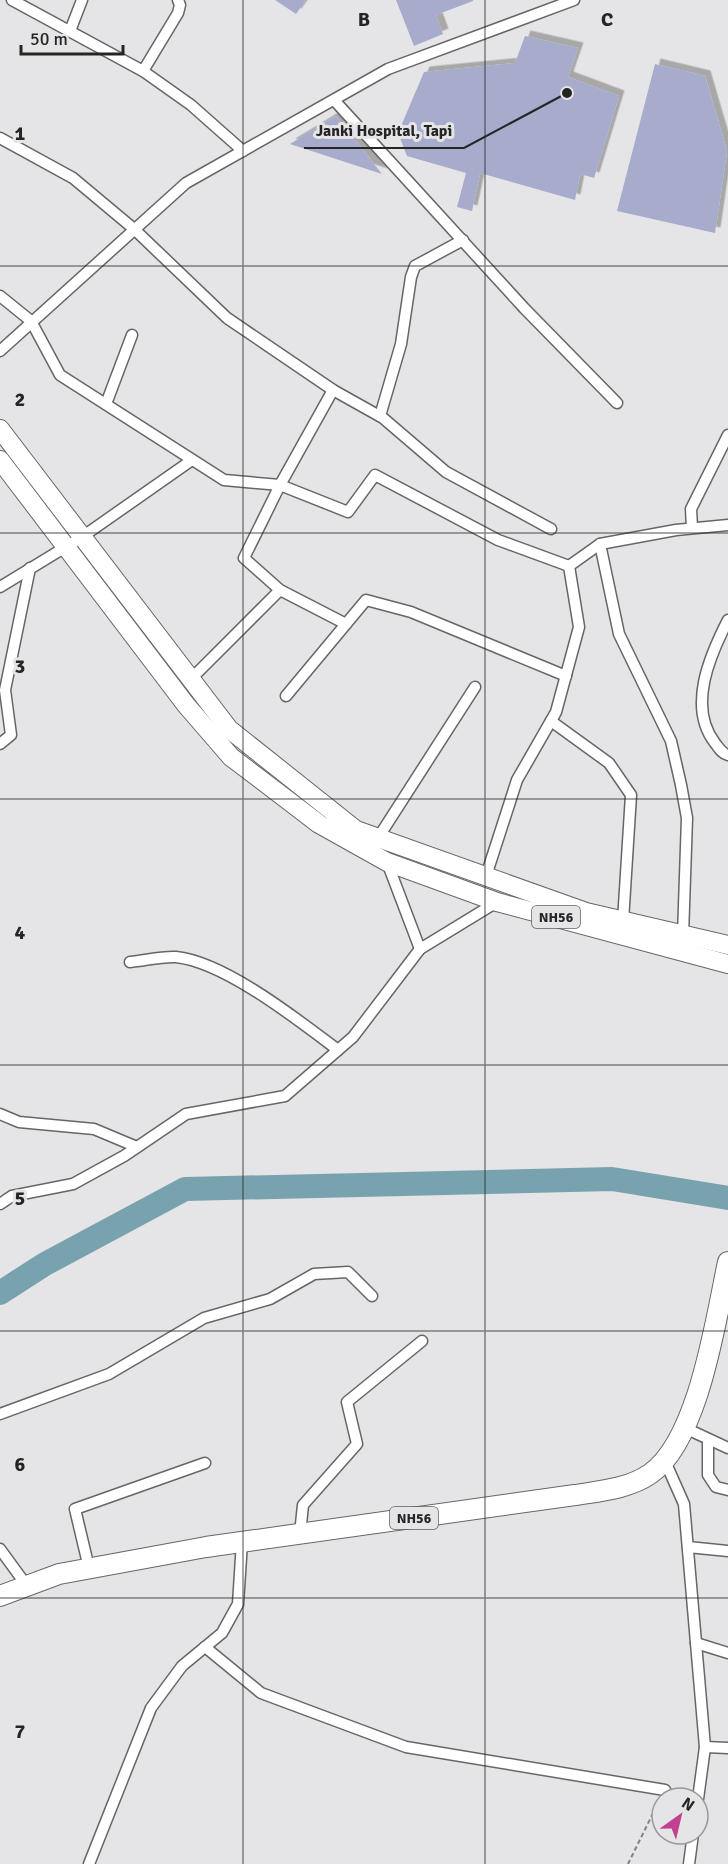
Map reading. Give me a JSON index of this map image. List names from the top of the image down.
{
  "streets": {
    "highway": ["NH56"]
  },
  "places": ["Janki Hospital, Tapi"],
  "scale_bar": "50 m",
  "north": "top right",
  "grid": {
    "columns": ["B", "C"],
    "rows": [
      "1",
      "2",
      "3",
      "4",
      "5",
      "6",
      "7"
    ]
  }
}
